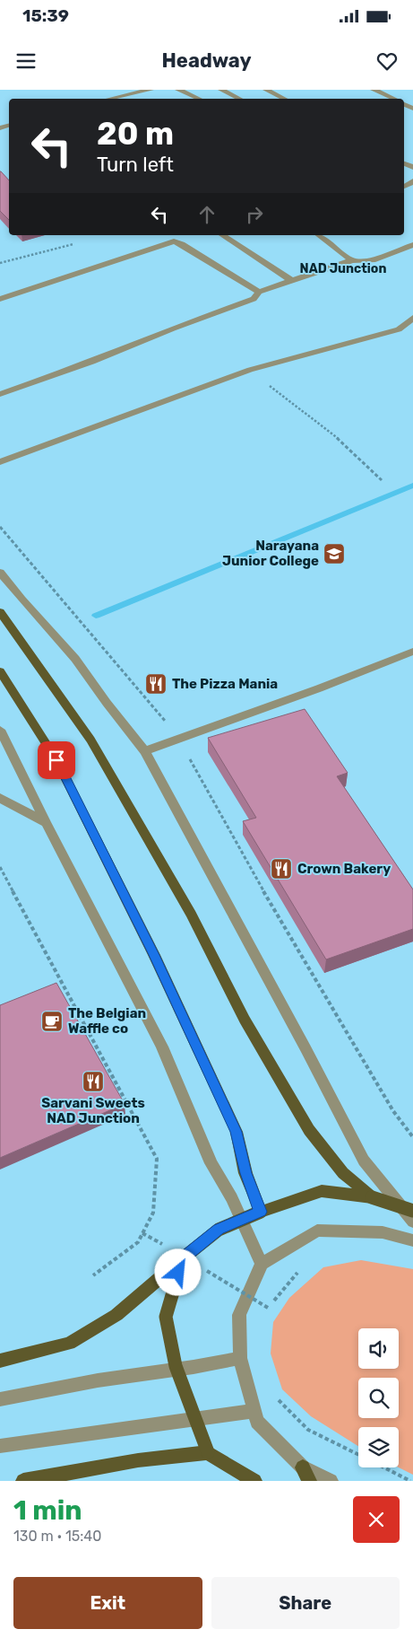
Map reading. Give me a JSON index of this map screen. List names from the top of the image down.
{
  "districts": ["NAD Junction"],
  "places": {
    "school or university": ["Narayana Junior College"],
    "restaurant": ["The Pizza Mania", "Crown Bakery", "Sarvani Sweets NAD Junction"],
    "cafe": ["The Belgian Waffle co"]
  },
  "page": {
    "status": "15:39",
    "header": "Headway",
    "turn": ["20 m", "Turn left"],
    "heading": ["1 min", "130 m · 15:40"],
    "buttons": ["Exit", "Share"]
  }
}
